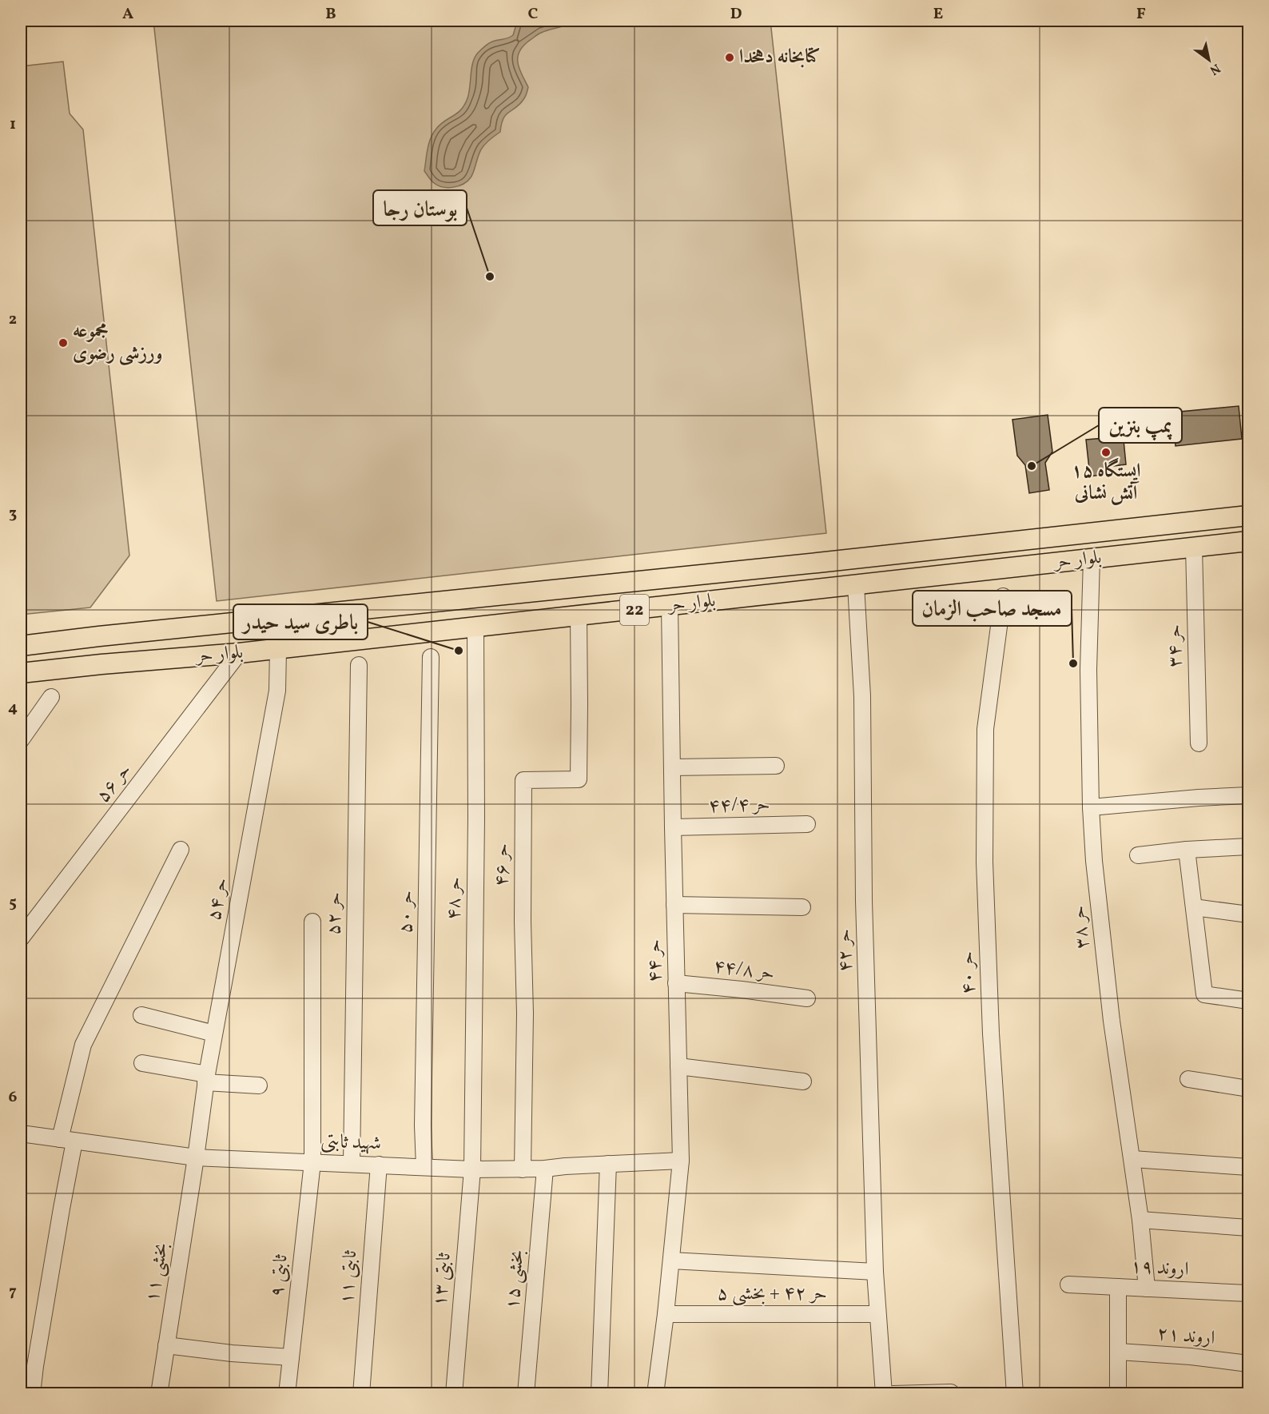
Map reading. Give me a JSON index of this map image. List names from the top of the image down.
{
  "streets": {
    "main road": ["بلوار حر", "22"],
    "street": [
      "حر ۳۴",
      "حر ۵۶",
      "حر ۴۴/۴",
      "حر ۴۶",
      "حر ۴۸",
      "حر ۵۴",
      "حر ۵۰",
      "حر ۵۲",
      "حر ۳۸",
      "حر ۴۲",
      "حر ۴۴",
      "حر ۴۴/۸",
      "حر ۴۰",
      "شهید ثابتی",
      "اروند ۱۹",
      "بخشی ۱۱",
      "ثابتی ۹",
      "ثابتی ۱۱",
      "ثابتی ۱۳",
      "بخشی ۱۵",
      "حر ۴۲ + بخشی ۵",
      "اروند ۲۱"
    ]
  },
  "crossings": [
    ["بلوار حر", "حر ۳۴"],
    ["بلوار حر", "حر ۵۶"],
    ["بلوار حر", "حر ۴۶"],
    ["بلوار حر", "حر ۴۸"],
    ["بلوار حر", "حر ۵۴"],
    ["بلوار حر", "حر ۳۸"],
    ["بلوار حر", "حر ۴۲"],
    ["بلوار حر", "حر ۴۴"],
    ["حر ۴۴/۴", "حر ۴۴"],
    ["حر ۴۶", "شهید ثابتی"],
    ["حر ۴۸", "شهید ثابتی"],
    ["حر ۴۸", "ثابتی ۱۳"],
    ["حر ۵۴", "شهید ثابتی"],
    ["حر ۵۴", "بخشی ۱۱"],
    ["حر ۵۰", "شهید ثابتی"],
    ["حر ۵۲", "شهید ثابتی"],
    ["حر ۳۸", "اروند ۱۹"],
    ["حر ۴۲", "حر ۴۲ + بخشی ۵"],
    ["حر ۴۴", "حر ۴۴/۸"],
    ["حر ۴۴", "شهید ثابتی"],
    ["حر ۴۴", "حر ۴۲ + بخشی ۵"],
    ["شهید ثابتی", "بخشی ۱۱"],
    ["شهید ثابتی", "ثابتی ۹"],
    ["شهید ثابتی", "ثابتی ۱۱"],
    ["شهید ثابتی", "ثابتی ۱۳"],
    ["شهید ثابتی", "بخشی ۱۵"]
  ],
  "places": [
    "کتابخانه دهخدا",
    "بوستان رجا",
    "مجموعه ورزشی رضوی",
    "ایستگاه ۱۵ آتش نشانی",
    "پمپ بنزین",
    "باطری سید حیدر",
    "مسجد صاحب الزمان"
  ],
  "north": "bottom right",
  "grid": {
    "columns": [
      "A",
      "B",
      "C",
      "D",
      "E",
      "F"
    ],
    "rows": [
      "1",
      "2",
      "3",
      "4",
      "5",
      "6",
      "7"
    ]
  }
}
